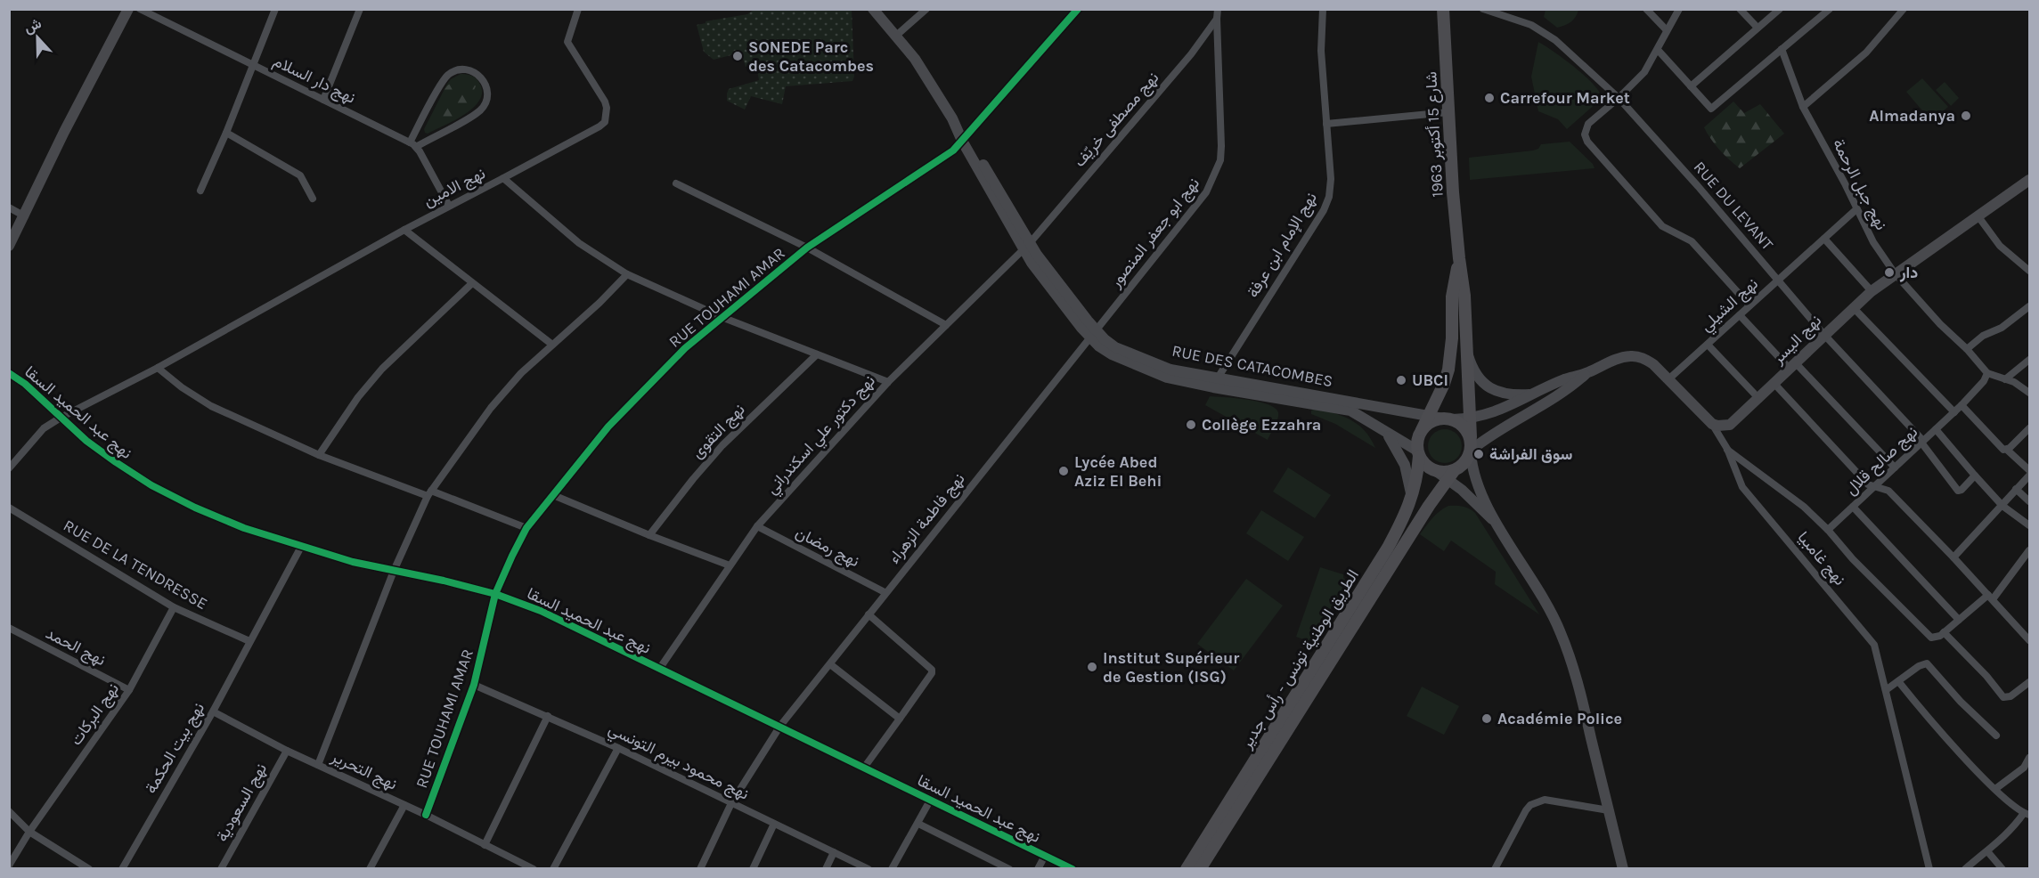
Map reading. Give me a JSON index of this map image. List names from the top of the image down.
{
  "streets": {
    "main road": [
      "شارع 15 أكتوبر 1963",
      "نهج اليسر",
      "RUE DES CATACOMBES",
      "الطريق الوطنية تونس - رأس جدير"
    ],
    "street": [
      "نهج دار السلام",
      "نهج مصطفى خريّف",
      "نهج جبل الرحمة",
      "نهج الامين",
      "RUE DU LEVANT",
      "نهج ابو جعفر المنصور",
      "نهج الإمام ابن عرفة",
      "RUE TOUHAMI AMAR",
      "نهج الشيلي",
      "نهج عبد الحميد السقا",
      "نهج التقوى",
      "نهج دكتور علي اسكندراني",
      "نهج صالح قلال",
      "نهج فاطمة الزهراء",
      "نهج رمضان",
      "نهج غامبيا",
      "RUE DE LA TENDRESSE",
      "نهج الحمد",
      "نهج البركات",
      "نهج بيت الحكمة",
      "نهج محمود بيرم التونسي",
      "نهج التحرير",
      "نهج السعودية"
    ]
  },
  "crossings": [
    ["نهج مصطفى خريّف", "نهج ابو جعفر المنصور"],
    ["نهج مصطفى خريّف", "RUE DES CATACOMBES"],
    ["نهج مصطفى خريّف", "نهج دكتور علي اسكندراني"],
    ["شارع 15 أكتوبر 1963", "RUE DES CATACOMBES"],
    ["شارع 15 أكتوبر 1963", "الطريق الوطنية تونس - رأس جدير"],
    ["نهج جبل الرحمة", "نهج الشيلي"],
    ["نهج جبل الرحمة", "نهج اليسر"],
    ["نهج جبل الرحمة", "نهج صالح قلال"],
    ["نهج الامين", "RUE TOUHAMI AMAR"],
    ["نهج الامين", "نهج عبد الحميد السقا"],
    ["نهج الامين", "نهج التقوى"],
    ["نهج الامين", "نهج دكتور علي اسكندراني"],
    ["RUE DU LEVANT", "نهج الشيلي"],
    ["RUE DU LEVANT", "نهج اليسر"],
    ["RUE DU LEVANT", "نهج صالح قلال"],
    ["نهج ابو جعفر المنصور", "RUE DES CATACOMBES"],
    ["نهج ابو جعفر المنصور", "نهج فاطمة الزهراء"],
    ["نهج الإمام ابن عرفة", "RUE DES CATACOMBES"],
    ["RUE TOUHAMI AMAR", "RUE DES CATACOMBES"],
    ["RUE TOUHAMI AMAR", "نهج عبد الحميد السقا"],
    ["RUE TOUHAMI AMAR", "نهج محمود بيرم التونسي"],
    ["RUE TOUHAMI AMAR", "نهج التحرير"],
    ["RUE DES CATACOMBES", "نهج دكتور علي اسكندراني"],
    ["RUE DES CATACOMBES", "نهج فاطمة الزهراء"],
    ["RUE DES CATACOMBES", "الطريق الوطنية تونس - رأس جدير"],
    ["نهج عبد الحميد السقا", "نهج دكتور علي اسكندراني"],
    ["نهج عبد الحميد السقا", "نهج فاطمة الزهراء"],
    ["نهج عبد الحميد السقا", "نهج بيت الحكمة"],
    ["نهج دكتور علي اسكندراني", "نهج رمضان"],
    ["نهج فاطمة الزهراء", "نهج رمضان"],
    ["نهج فاطمة الزهراء", "نهج محمود بيرم التونسي"],
    ["RUE DE LA TENDRESSE", "نهج البركات"],
    ["RUE DE LA TENDRESSE", "نهج بيت الحكمة"],
    ["نهج الحمد", "نهج البركات"],
    ["نهج بيت الحكمة", "نهج التحرير"],
    ["نهج التحرير", "نهج السعودية"]
  ],
  "places": [
    "SONEDE Parc des Catacombes",
    "Carrefour Market",
    "Almadanya",
    "دار",
    "UBCI",
    "Collège Ezzahra",
    "سوق الفراشة",
    "Lycée Abed Aziz El Behi",
    "Institut Supérieur de Gestion (ISG)",
    "Académie Police"
  ],
  "north": "top"
}
